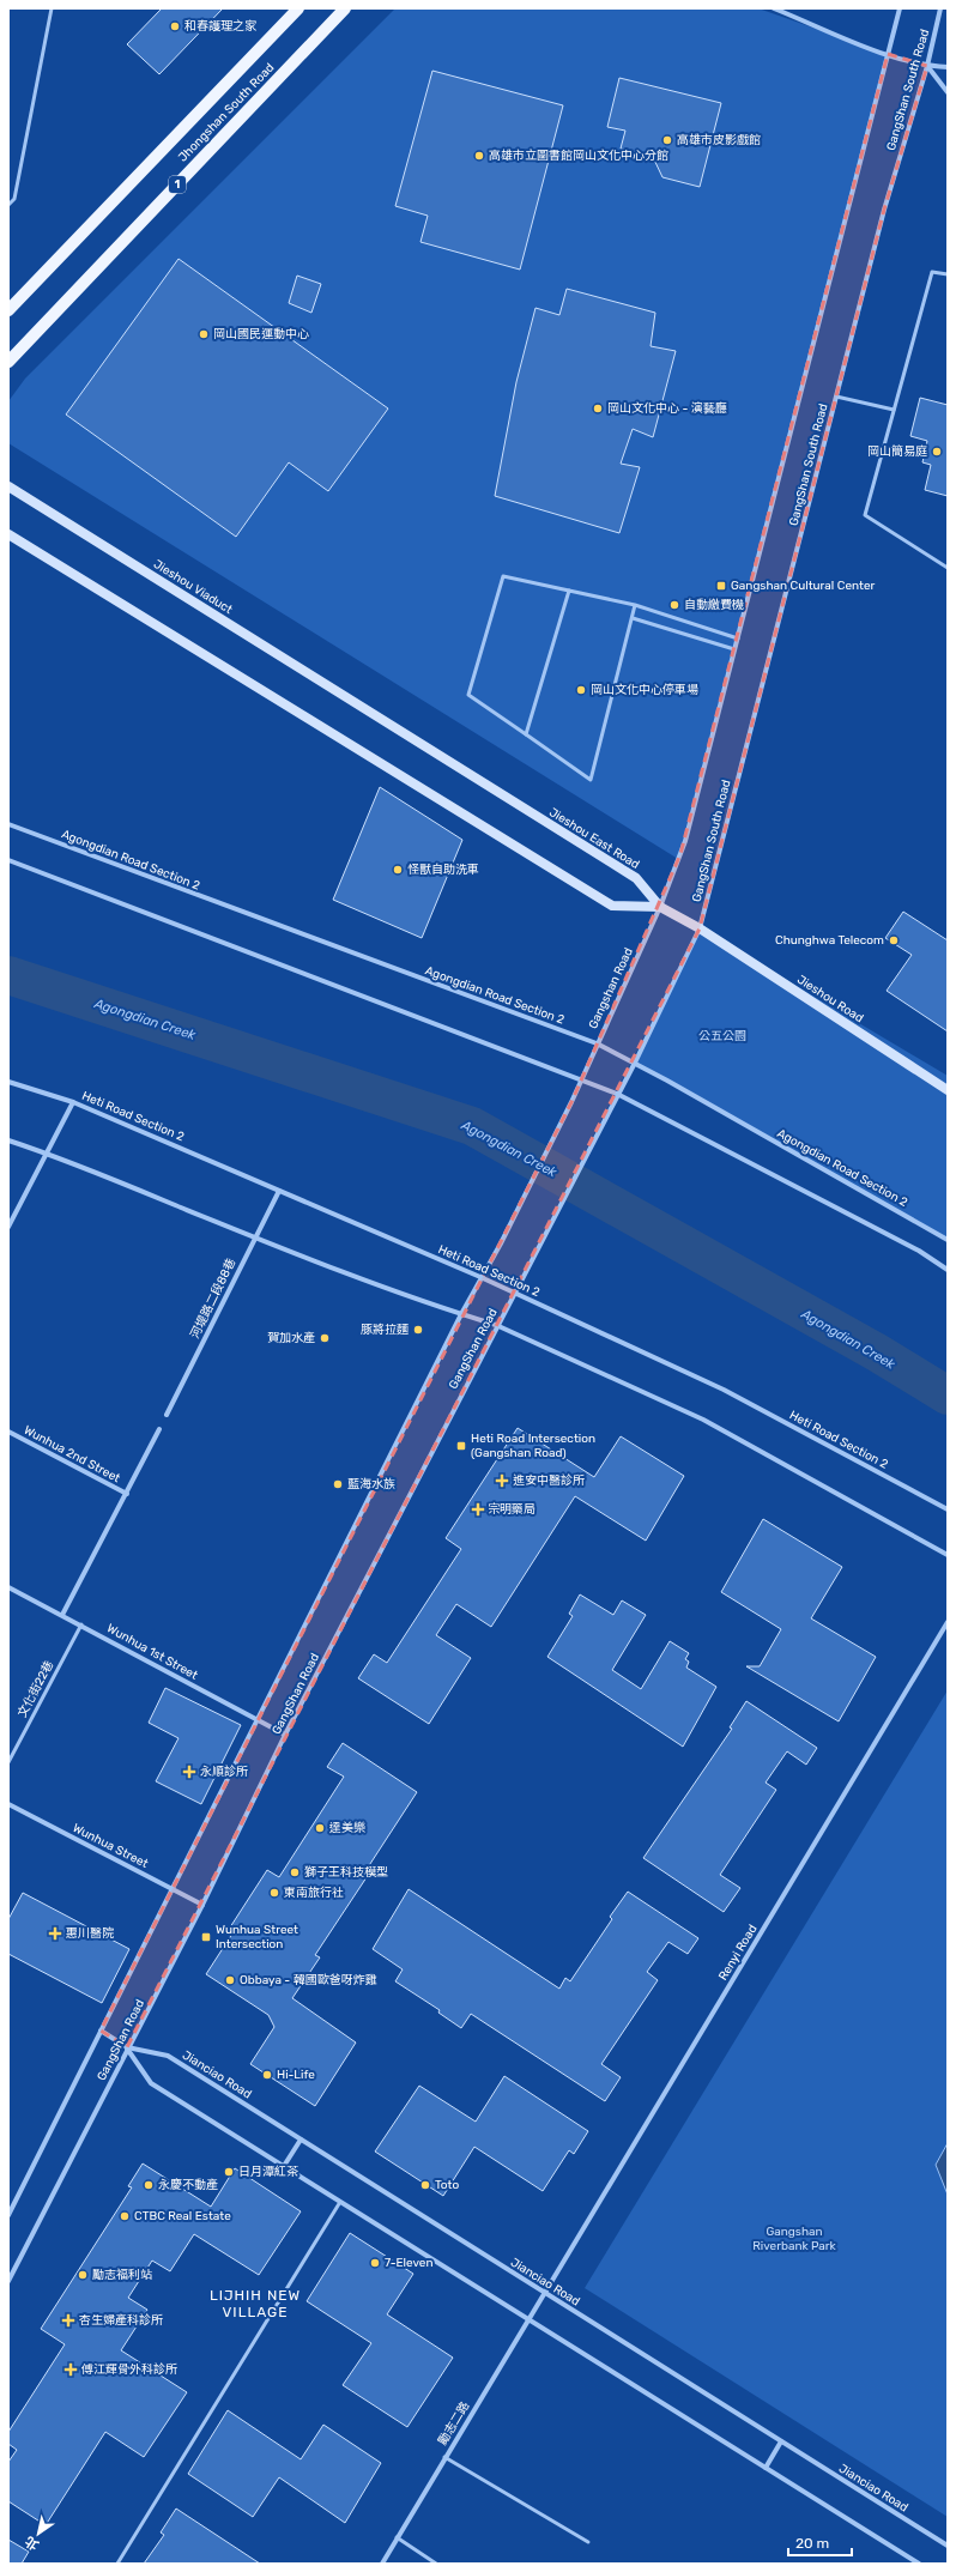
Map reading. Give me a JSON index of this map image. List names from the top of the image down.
{
  "streets": {
    "main road": [
      "Jhongshan South Road",
      "1",
      "Jieshou Viaduct",
      "Jieshou East Road",
      "Jieshou Road"
    ],
    "street": [
      "GangShan South Road",
      "Agongdian Road Section 2",
      "Gangshan Road",
      "Heti Road Section 2",
      "河堤路二段88巷",
      "GangShan Road",
      "Wunhua 2nd Street",
      "Wunhua 1st Street",
      "Wunhua Street",
      "Renyi Road",
      "Jianciao Road",
      "勵志二路"
    ],
    "lane": ["文化街22巷"]
  },
  "crossings": [
    ["GangShan South Road", "Jieshou East Road"],
    ["GangShan South Road", "Gangshan Road"],
    ["GangShan South Road", "Jieshou Road"],
    ["Jieshou Viaduct", "Jieshou East Road"],
    ["Jieshou East Road", "Gangshan Road"],
    ["Jieshou East Road", "Jieshou Road"],
    ["Agongdian Road Section 2", "Gangshan Road"],
    ["Gangshan Road", "Jieshou Road"],
    ["Gangshan Road", "GangShan Road"],
    ["Heti Road Section 2", "河堤路二段88巷"],
    ["Heti Road Section 2", "GangShan Road"],
    ["GangShan Road", "Wunhua 1st Street"],
    ["GangShan Road", "Wunhua Street"],
    ["GangShan Road", "Jianciao Road"],
    ["Wunhua 1st Street", "文化街22巷"],
    ["Renyi Road", "Jianciao Road"],
    ["Renyi Road", "勵志二路"],
    ["Jianciao Road", "勵志二路"]
  ],
  "districts": ["LIJHIH NEW VILLAGE"],
  "water": ["Agongdian Creek"],
  "parks": ["公五公園", "Gangshan Riverbank Park"],
  "places": {
    "other": [
      "和春護理之家",
      "高雄市皮影戲館",
      "高雄市立圖書館岡山文化中心分館",
      "岡山國民運動中心",
      "岡山文化中心 - 演藝廳",
      "岡山簡易庭",
      "自動繳費機",
      "岡山文化中心停車場",
      "怪獸自助洗車",
      "Chunghwa Telecom",
      "豚將拉麵",
      "賀加水產",
      "藍海水族",
      "達美樂",
      "獅子王科技模型",
      "東南旅行社",
      "Obbaya - 韓國歐爸呀炸雞",
      "Hi-Life",
      "日月潭紅茶",
      "永慶不動產",
      "Toto",
      "CTBC Real Estate",
      "7-Eleven",
      "勵志福利站"
    ],
    "transit": ["Gangshan Cultural Center", "Heti Road Intersection (Gangshan Road)", "Wunhua Street Intersection"],
    "health": [
      "進安中醫診所",
      "宗明藥局",
      "永順診所",
      "惠川醫院",
      "杏生婦產科診所",
      "傅江輝骨外科診所"
    ]
  },
  "scale_bar": "20 m",
  "north": "bottom left"
}
